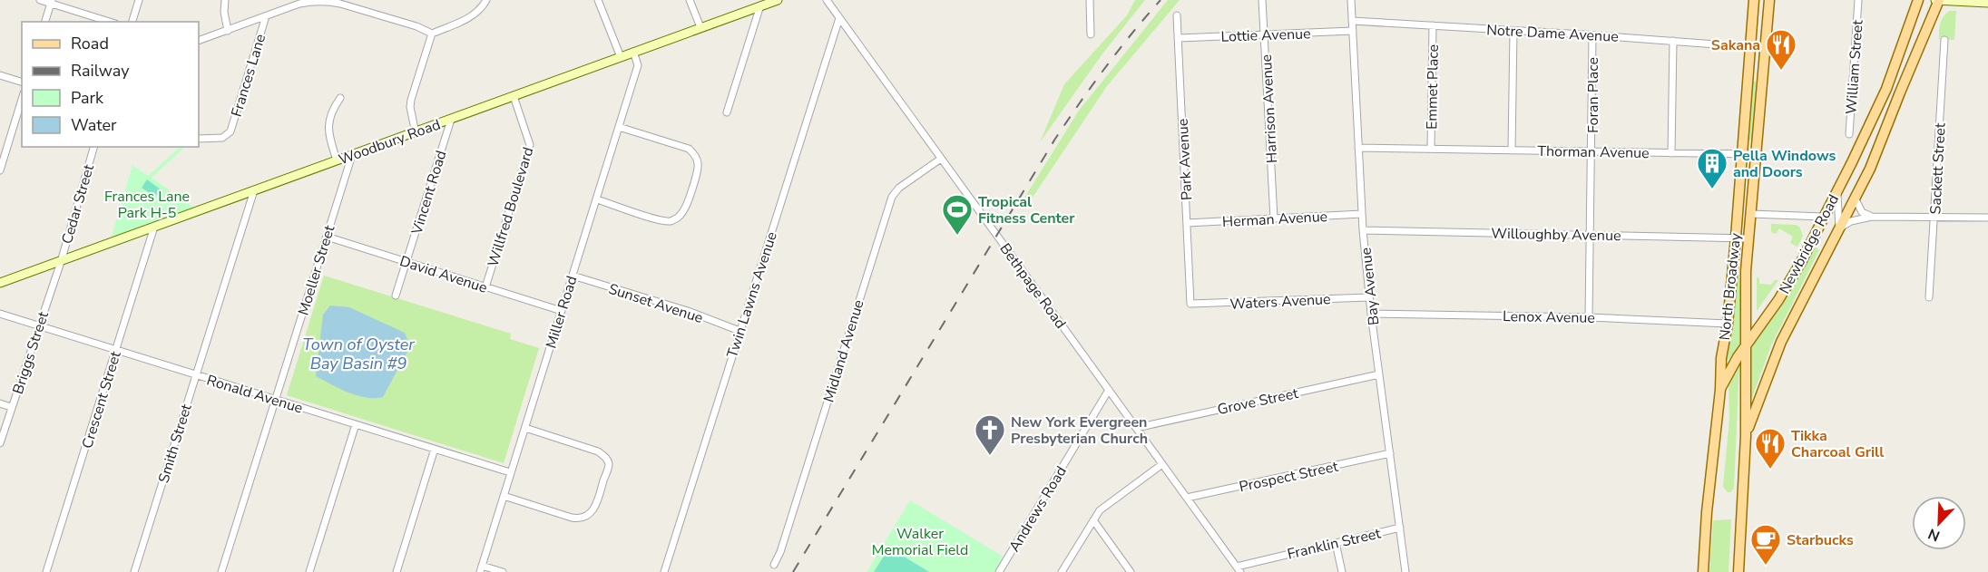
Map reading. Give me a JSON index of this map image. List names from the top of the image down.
{
  "streets": {
    "main road": ["Woodbury Road", "Newbridge Road", "North Broadway"],
    "street": [
      "Notre Dame Avenue",
      "Lottie Avenue",
      "William Street",
      "Frances Lane",
      "Emmet Place",
      "Foran Place",
      "Harrison Avenue",
      "Thorman Avenue",
      "Park Avenue",
      "Sackett Street",
      "Vincent Road",
      "Cedar Street",
      "Willfred Boulevard",
      "Herman Avenue",
      "Willoughby Avenue",
      "Moeller Street",
      "David Avenue",
      "Bethpage Road",
      "Bay Avenue",
      "Twin Lawns Avenue",
      "Waters Avenue",
      "Sunset Avenue",
      "Miller Road",
      "Lenox Avenue",
      "Midland Avenue",
      "Briggs Street",
      "Ronald Avenue",
      "Crescent Street",
      "Grove Street",
      "Smith Street",
      "Prospect Street",
      "Andrews Road",
      "Franklin Street"
    ]
  },
  "crossings": [
    ["Notre Dame Avenue", "Emmet Place"],
    ["Notre Dame Avenue", "Foran Place"],
    ["Notre Dame Avenue", "Bay Avenue"],
    ["Notre Dame Avenue", "North Broadway"],
    ["Lottie Avenue", "Harrison Avenue"],
    ["Lottie Avenue", "Park Avenue"],
    ["Lottie Avenue", "Bay Avenue"],
    ["Emmet Place", "Thorman Avenue"],
    ["Foran Place", "Thorman Avenue"],
    ["Foran Place", "Willoughby Avenue"],
    ["Foran Place", "Lenox Avenue"],
    ["Harrison Avenue", "Herman Avenue"],
    ["Woodbury Road", "Vincent Road"],
    ["Woodbury Road", "Cedar Street"],
    ["Woodbury Road", "Willfred Boulevard"],
    ["Woodbury Road", "Moeller Street"],
    ["Woodbury Road", "Miller Road"],
    ["Woodbury Road", "Briggs Street"],
    ["Woodbury Road", "Crescent Street"],
    ["Woodbury Road", "Smith Street"],
    ["Thorman Avenue", "Bay Avenue"],
    ["Thorman Avenue", "North Broadway"],
    ["Park Avenue", "Herman Avenue"],
    ["Park Avenue", "Waters Avenue"],
    ["Vincent Road", "David Avenue"],
    ["Cedar Street", "Briggs Street"],
    ["Willfred Boulevard", "David Avenue"],
    ["Herman Avenue", "Bay Avenue"],
    ["Willoughby Avenue", "Bay Avenue"],
    ["Willoughby Avenue", "North Broadway"],
    ["Newbridge Road", "North Broadway"],
    ["Moeller Street", "David Avenue"],
    ["Moeller Street", "Ronald Avenue"],
    ["David Avenue", "Miller Road"],
    ["Bethpage Road", "Twin Lawns Avenue"],
    ["Bethpage Road", "Midland Avenue"],
    ["Bethpage Road", "Grove Street"],
    ["Bethpage Road", "Prospect Street"],
    ["Bethpage Road", "Andrews Road"],
    ["Bethpage Road", "Franklin Street"],
    ["Bay Avenue", "Waters Avenue"],
    ["Bay Avenue", "Lenox Avenue"],
    ["Bay Avenue", "Grove Street"],
    ["Bay Avenue", "Prospect Street"],
    ["Bay Avenue", "Franklin Street"],
    ["North Broadway", "Lenox Avenue"],
    ["Twin Lawns Avenue", "Sunset Avenue"],
    ["Sunset Avenue", "Miller Road"],
    ["Miller Road", "Ronald Avenue"],
    ["Briggs Street", "Ronald Avenue"],
    ["Ronald Avenue", "Crescent Street"],
    ["Ronald Avenue", "Smith Street"]
  ],
  "water": ["Town of Oyster Bay Basin #9"],
  "parks": ["Frances Lane Park H-5", "Walker Memorial Field"],
  "places": {
    "restaurant": ["Sakana", "Tikka Charcoal Grill"],
    "building": ["Pella Windows and Doors"],
    "sports": ["Tropical Fitness Center"],
    "church": ["New York Evergreen Presbyterian Church"],
    "cafe": ["Starbucks"]
  },
  "legend": [
    "Road",
    "Railway",
    "Park",
    "Water"
  ],
  "north": "bottom left"
}
